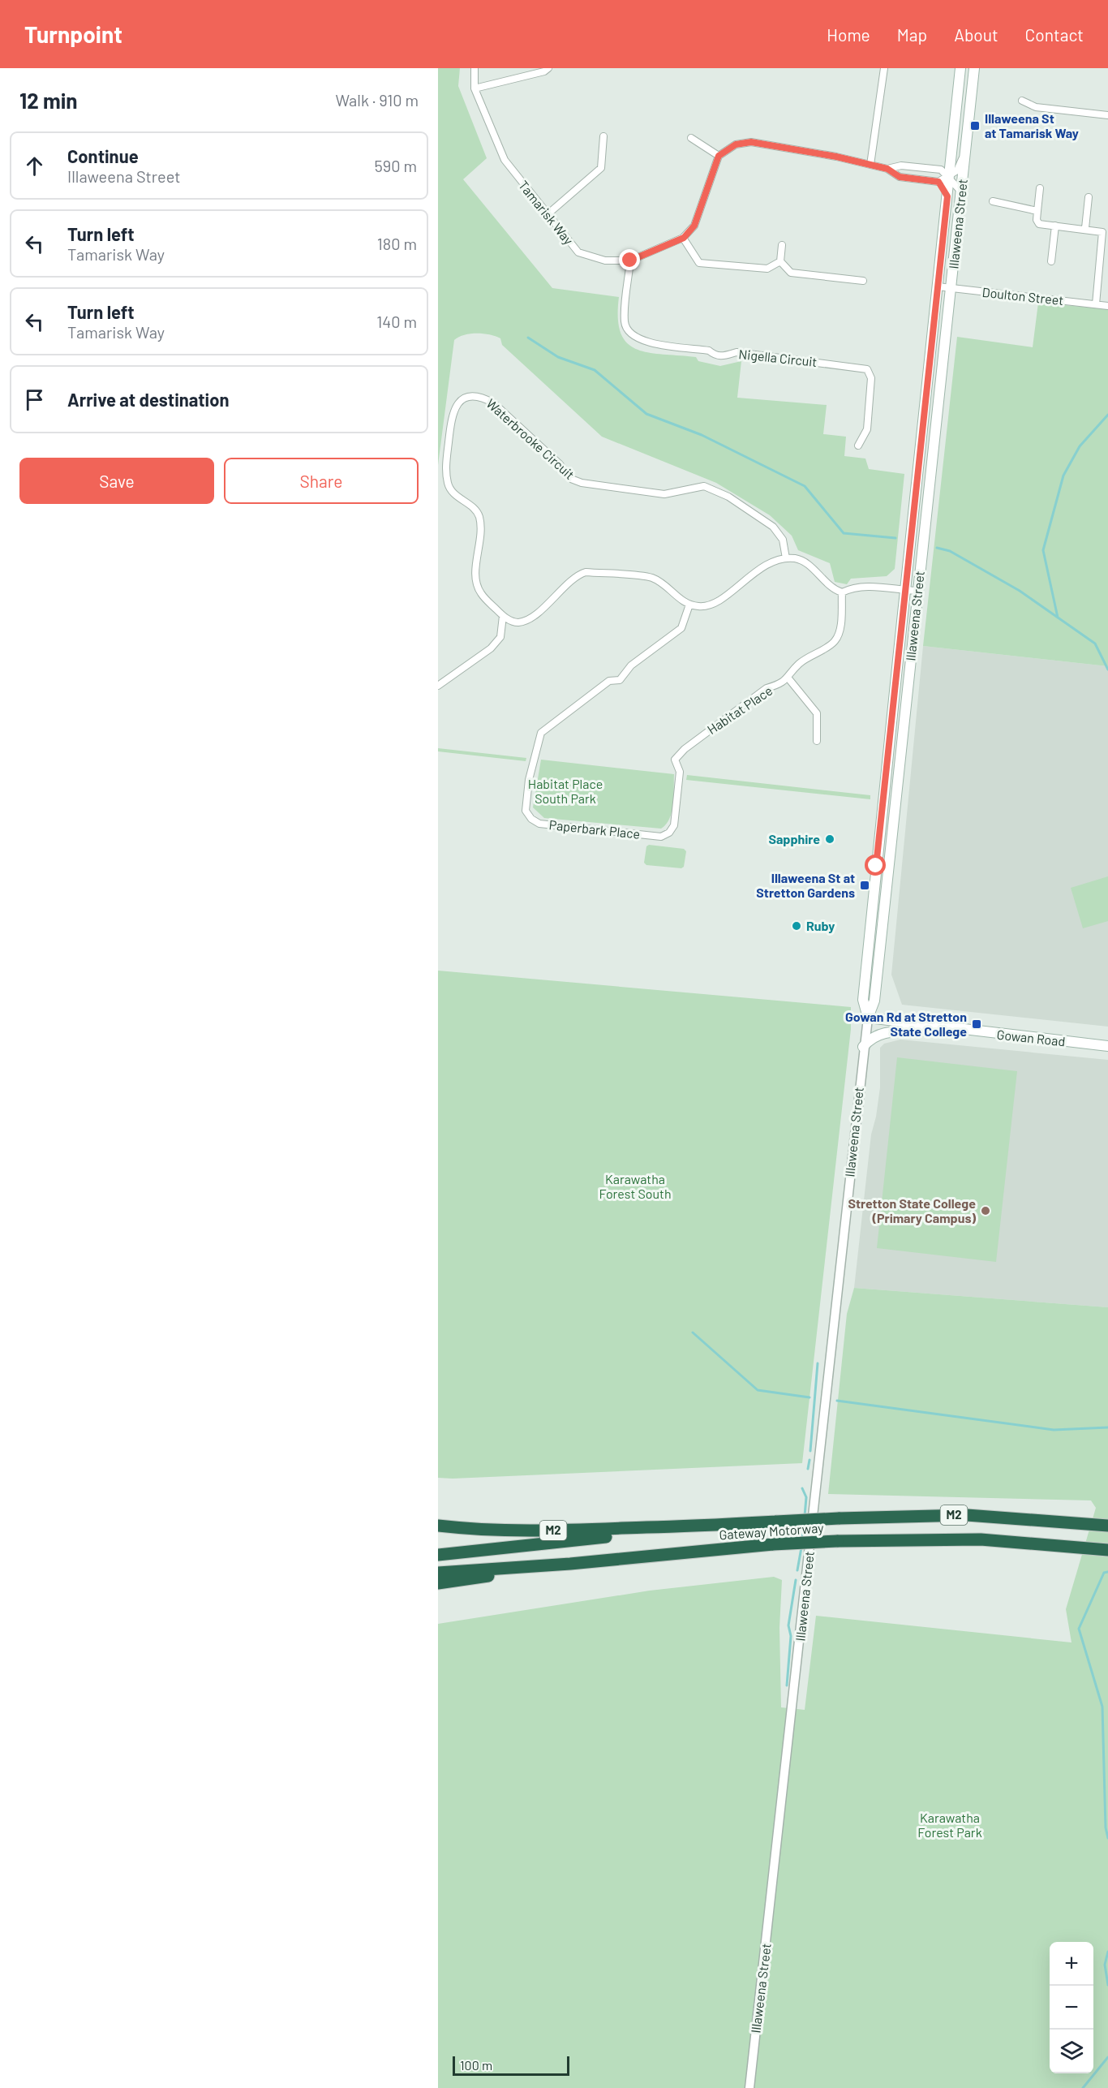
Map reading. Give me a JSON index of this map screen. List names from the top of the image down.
{
  "streets": {
    "highway": ["M2", "Gateway Motorway"],
    "main road": ["Illaweena Street", "Gowan Road"],
    "street": [
      "Tamarisk Way",
      "Doulton Street",
      "Nigella Circuit",
      "Waterbrooke Circuit",
      "Habitat Place",
      "Paperbark Place"
    ]
  },
  "crossings": [
    ["Tamarisk Way", "Nigella Circuit"],
    ["Illaweena Street", "Doulton Street"],
    ["Illaweena Street", "Gowan Road"],
    ["Habitat Place", "Paperbark Place"]
  ],
  "parks": ["Habitat Place South Park", "Karawatha Forest South", "Karawatha Forest Park"],
  "places": {
    "transit": ["Illaweena St at Tamarisk Way", "Illaweena St at Stretton Gardens", "Gowan Rd at Stretton State College"],
    "other": ["Sapphire", "Ruby", "Stretton State College (Primary Campus)"]
  },
  "scale_bar": "100 m",
  "page": {
    "header": "Turnpoint",
    "nav": [
      "Home",
      "Map",
      "About",
      "Contact"
    ],
    "heading": ["12 min", "Walk · 910 m"],
    "list": [
      ["Continue", "Illaweena Street", "590 m"],
      ["Turn left", "Tamarisk Way", "180 m"],
      ["Turn left", "Tamarisk Way", "140 m"],
      "Arrive at destination"
    ],
    "buttons": ["Save", "Share"],
    "map_buttons": ["+", "−"],
    "scale": "100 m"
  }
}
